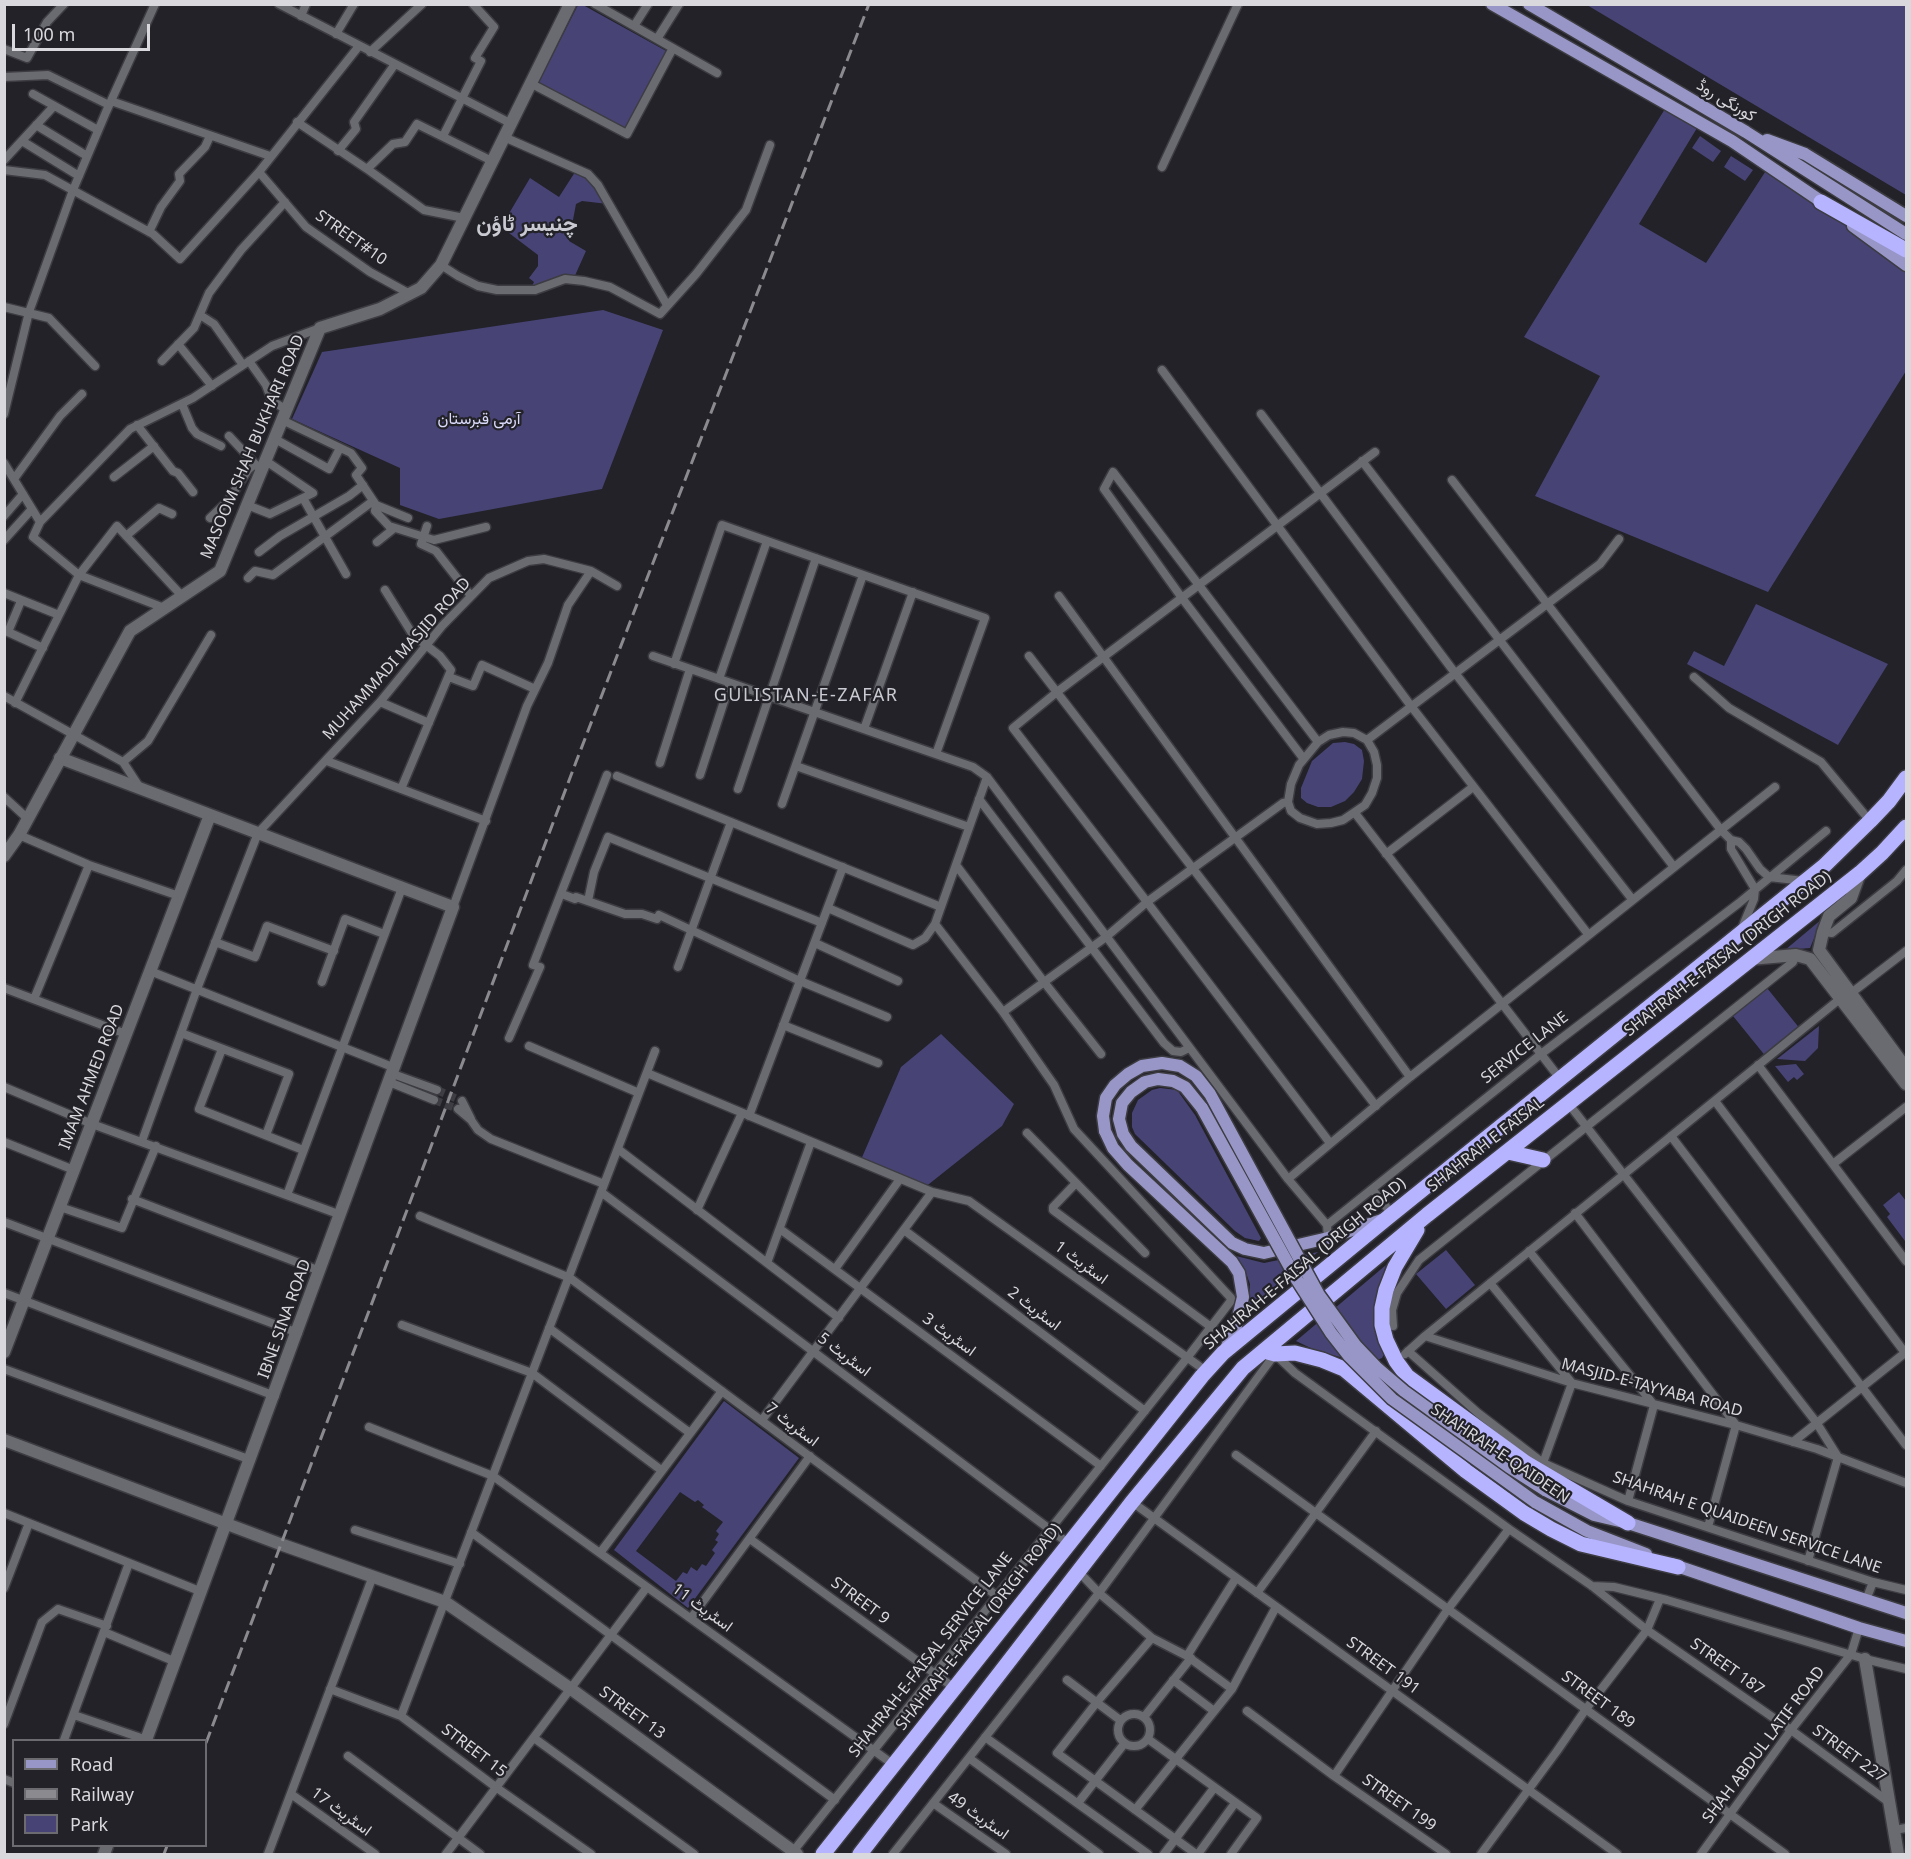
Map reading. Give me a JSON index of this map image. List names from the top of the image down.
{
  "streets": {
    "highway": ["SHAHRAH-E-FAISAL (DRIGH ROAD)", "SHAHRAH E FAISAL"],
    "main road": ["کورنگی روڈ", "SHAHRAH-E-QAIDEEN"],
    "street": [
      "STREET#10",
      "MASOOM SHAH BUKHARI ROAD",
      "MUHAMMADI MASJID ROAD",
      "SERVICE LANE",
      "IMAM AHMED ROAD",
      "اسٹریٹ 1",
      "اسٹریٹ 2",
      "IBNE SINA ROAD",
      "اسٹریٹ 3",
      "اسٹریٹ 5",
      "MASJID-E-TAYYABA ROAD",
      "اسٹریٹ 7",
      "SHAHRAH E QUAIDEEN SERVICE LANE",
      "STREET 9",
      "اسٹریٹ 11",
      "SHAHRAH-E-FAISAL SERVICE LANE",
      "STREET 191",
      "STREET 187",
      "STREET 189",
      "STREET 13",
      "SHAH ABDUL LATIF ROAD",
      "STREET 15",
      "STREET 227",
      "STREET 199",
      "اسٹریٹ 17",
      "اسٹریٹ 49"
    ]
  },
  "crossings": [
    ["STREET#10", "MASOOM SHAH BUKHARI ROAD"],
    ["SHAHRAH-E-FAISAL (DRIGH ROAD)", "SHAHRAH E FAISAL"],
    ["SHAHRAH-E-FAISAL (DRIGH ROAD)", "اسٹریٹ 1"],
    ["SHAHRAH-E-FAISAL (DRIGH ROAD)", "اسٹریٹ 5"],
    ["SHAHRAH-E-FAISAL (DRIGH ROAD)", "SHAHRAH-E-QAIDEEN"],
    ["SHAHRAH-E-FAISAL (DRIGH ROAD)", "STREET 9"],
    ["SHAHRAH-E-FAISAL (DRIGH ROAD)", "اسٹریٹ 11"],
    ["اسٹریٹ 1", "SHAHRAH-E-FAISAL SERVICE LANE"],
    ["اسٹریٹ 2", "SHAHRAH-E-FAISAL SERVICE LANE"],
    ["IBNE SINA ROAD", "STREET 13"],
    ["اسٹریٹ 3", "SHAHRAH-E-FAISAL SERVICE LANE"],
    ["اسٹریٹ 5", "SHAHRAH-E-FAISAL SERVICE LANE"],
    ["اسٹریٹ 7", "SHAHRAH-E-FAISAL SERVICE LANE"],
    ["STREET 9", "SHAHRAH-E-FAISAL SERVICE LANE"],
    ["اسٹریٹ 11", "SHAHRAH-E-FAISAL SERVICE LANE"],
    ["SHAHRAH-E-FAISAL SERVICE LANE", "STREET 13"],
    ["STREET 187", "SHAH ABDUL LATIF ROAD"],
    ["STREET 187", "STREET 227"],
    ["STREET 189", "SHAH ABDUL LATIF ROAD"],
    ["SHAH ABDUL LATIF ROAD", "STREET 227"]
  ],
  "districts": ["چنیسر ٹاؤن", "GULISTAN-E-ZAFAR"],
  "parks": ["آرمی قبرستان"],
  "legend": ["Road", "Railway", "Park"],
  "scale_bar": "100 m"
}
